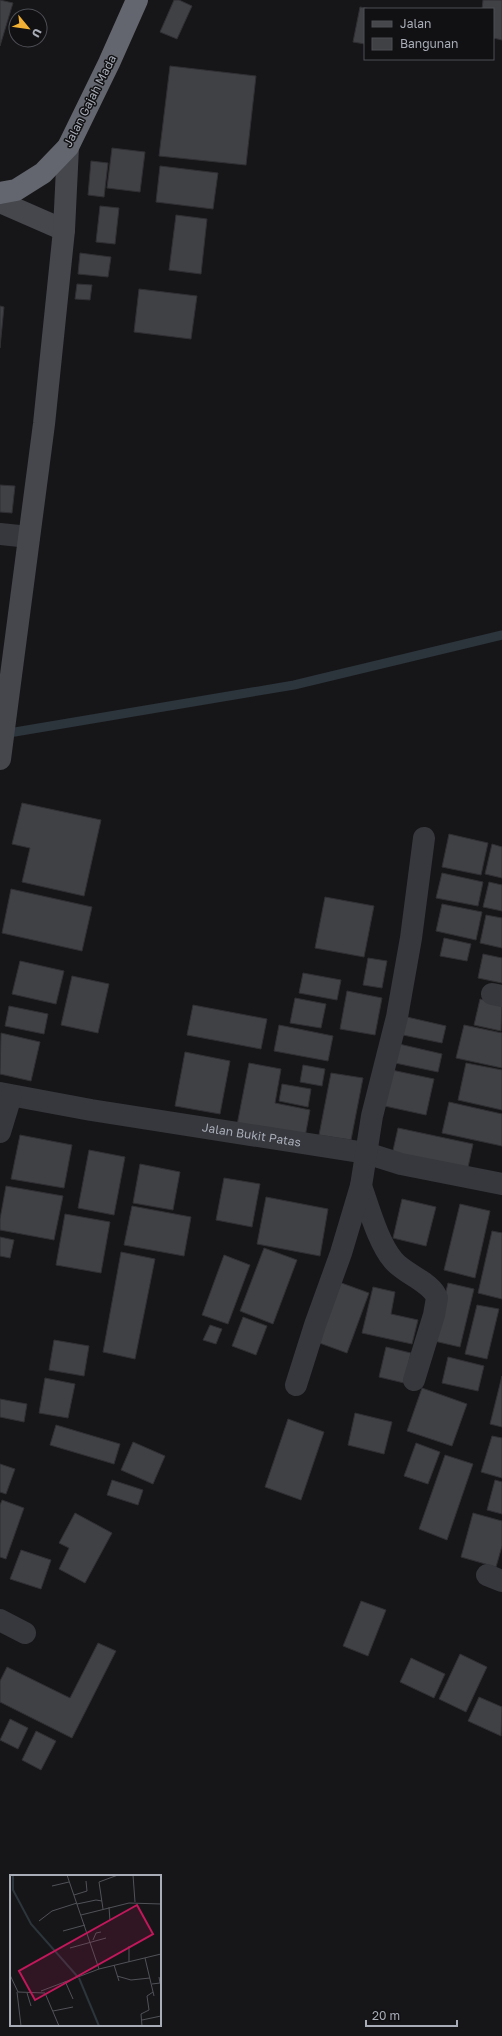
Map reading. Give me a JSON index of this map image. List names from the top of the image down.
{
  "streets": {
    "highway": ["Jalan Gajah Mada"],
    "street": ["Jalan Bukit Patas"]
  },
  "legend": ["Jalan", "Bangunan"],
  "scale_bar": "20 m",
  "north": "bottom right"
}
